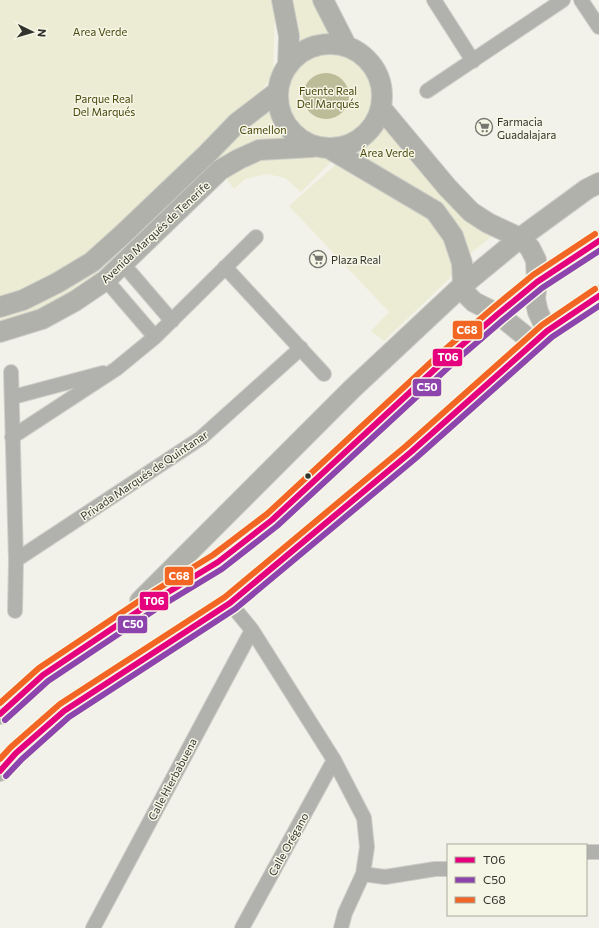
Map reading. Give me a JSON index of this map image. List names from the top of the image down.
{
  "streets": {
    "street": [
      "Avenida Marqués de Tenerife",
      "Privada Marqués de Quintanar",
      "Calle Hierbabuena",
      "Calle Orégano"
    ]
  },
  "parks": [
    "Area Verde",
    "Fuente Real Del Marqués",
    "Parque Real Del Marqués",
    "Camellon",
    "Área Verde"
  ],
  "places": {
    "supermarket": ["Farmacia Guadalajara", "Plaza Real"]
  },
  "lines": ["transit line C68", "transit line T06", "transit line C50"],
  "legend": ["T06", "C50", "C68"],
  "north": "right"
}
